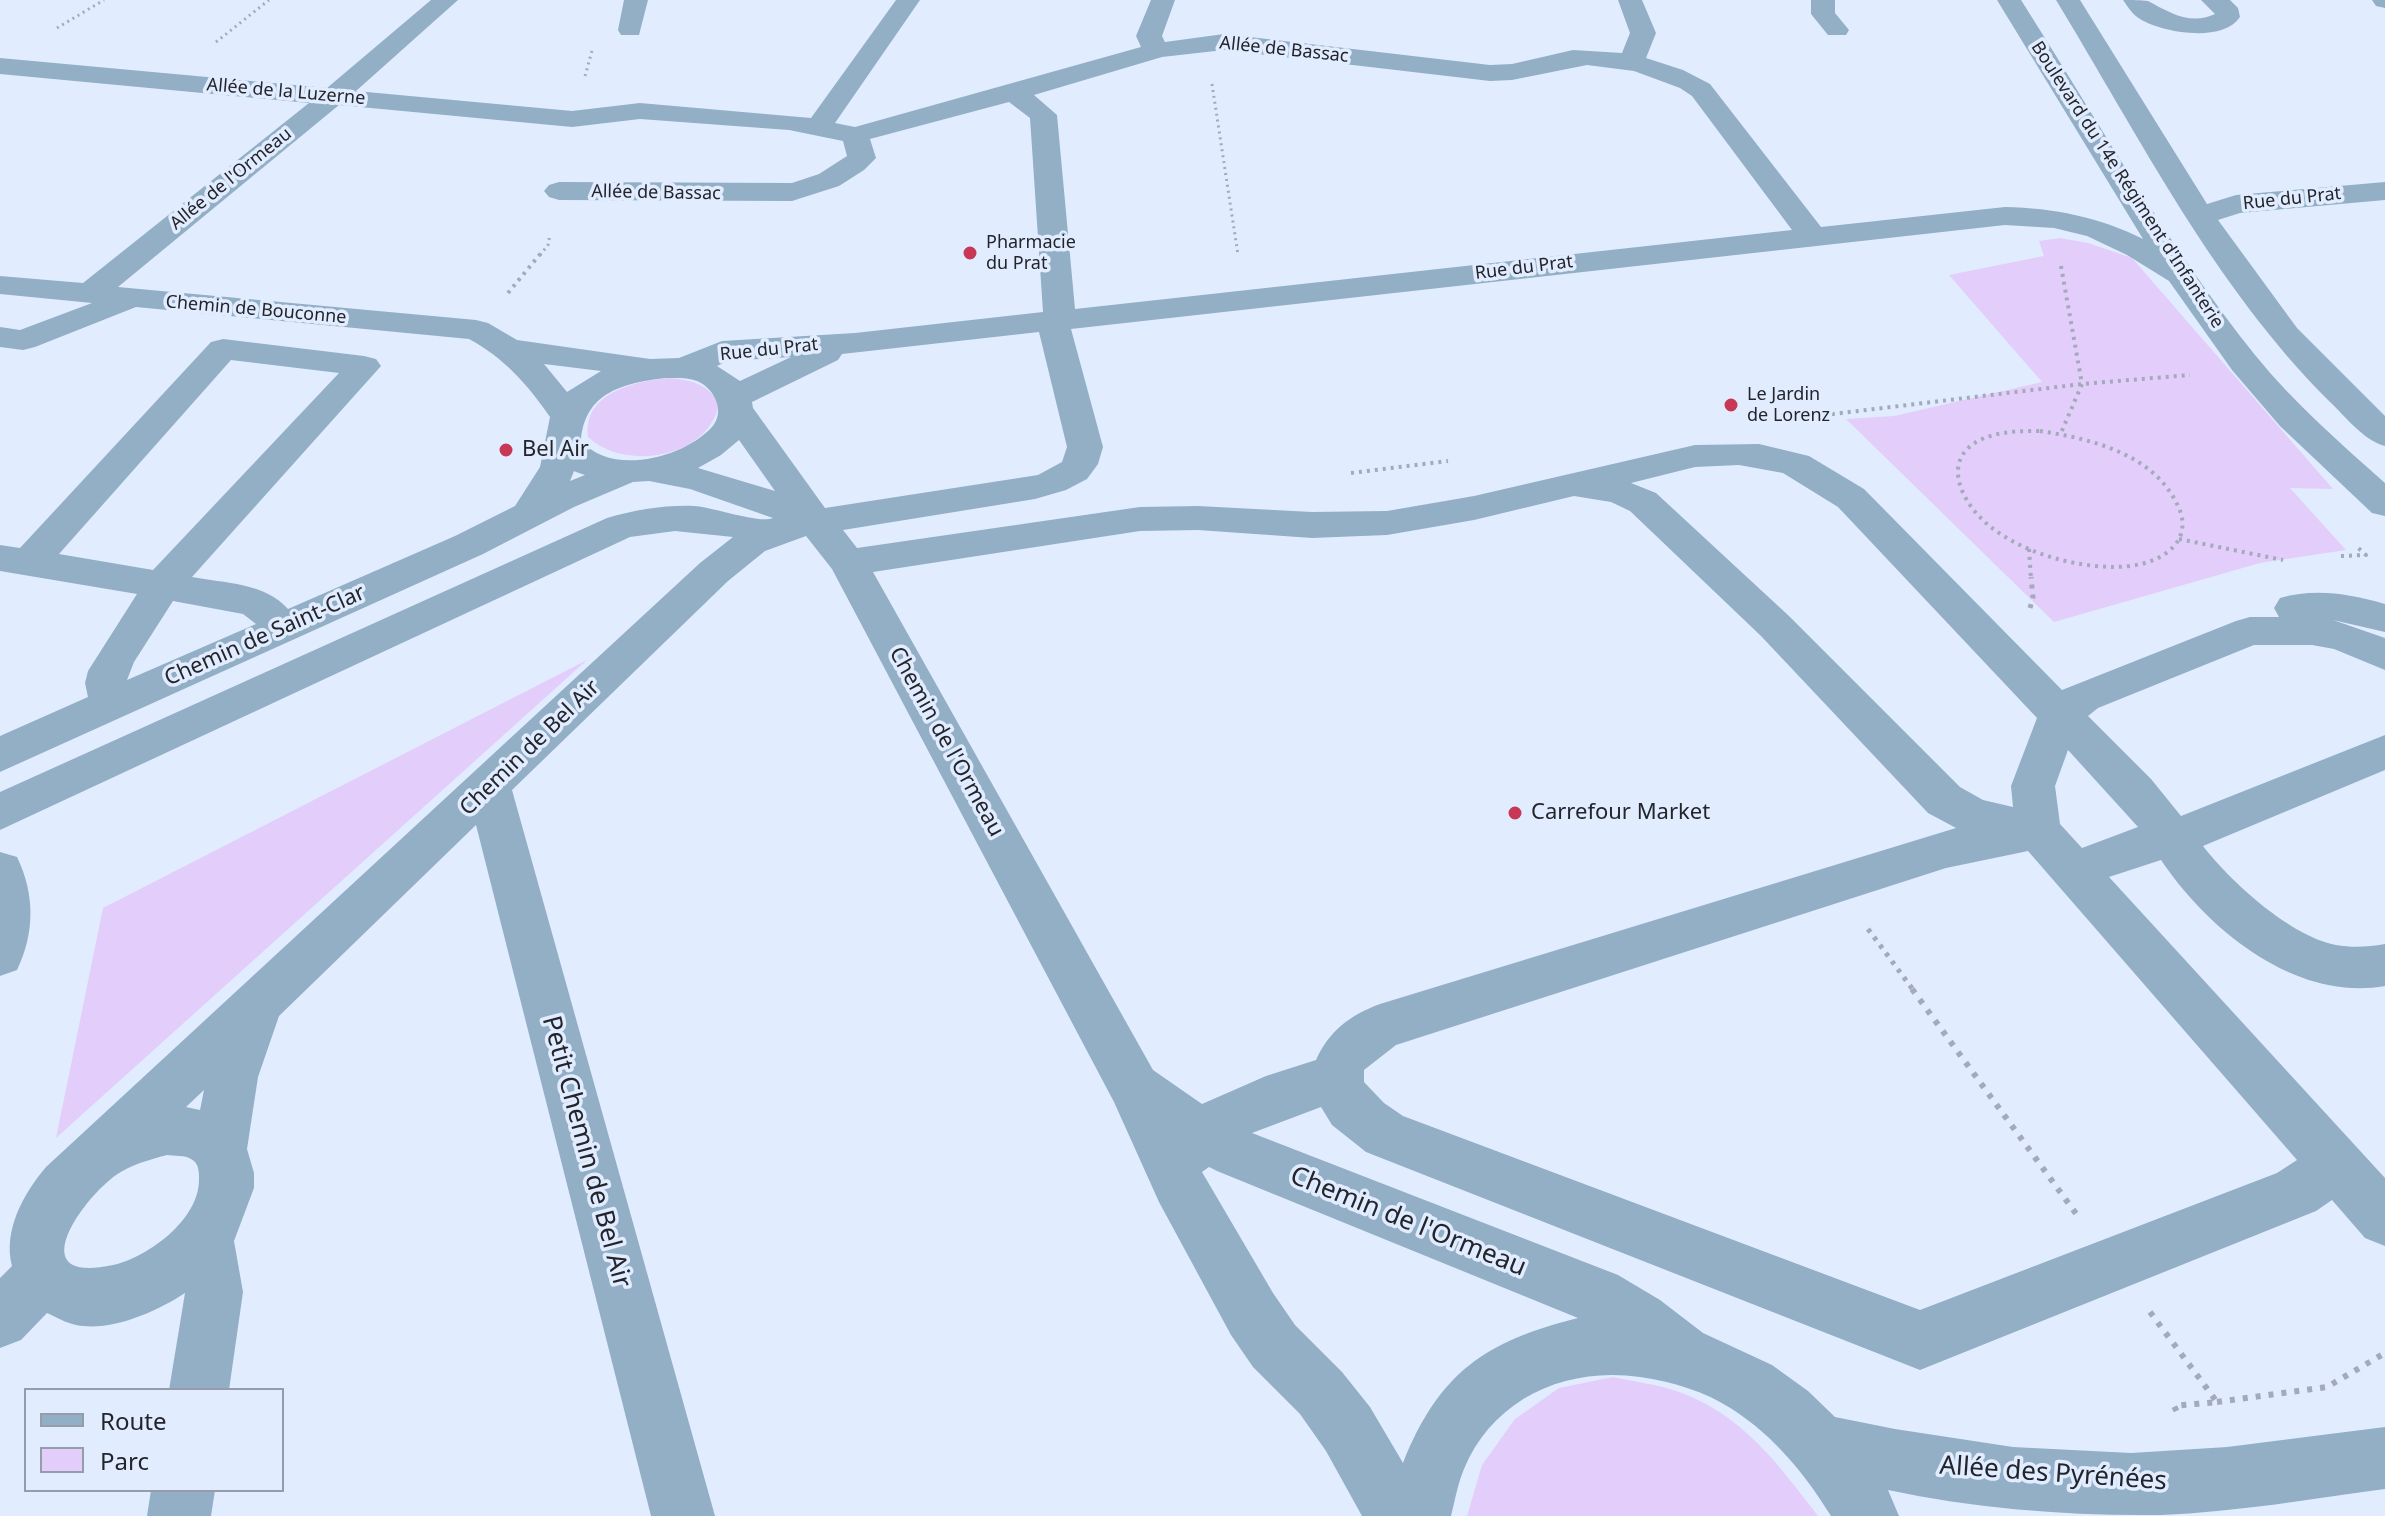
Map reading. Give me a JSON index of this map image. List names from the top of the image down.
{
  "streets": {
    "street": [
      "Allée de Bassac",
      "Allée de la Luzerne",
      "Allée de l'Ormeau",
      "Boulevard du 14e Régiment d'Infanterie",
      "Rue du Prat",
      "Chemin de Bouconne",
      "Chemin de Saint-Clar",
      "Chemin de l'Ormeau",
      "Chemin de Bel Air",
      "Petit Chemin de Bel Air",
      "Allée des Pyrénées"
    ]
  },
  "crossings": [
    ["Allée de Bassac", "Allée de la Luzerne"],
    ["Allée de Bassac", "Rue du Prat"],
    ["Allée de Bassac", "Chemin de Bel Air"],
    ["Allée de la Luzerne", "Allée de l'Ormeau"],
    ["Allée de l'Ormeau", "Chemin de Bouconne"],
    ["Boulevard du 14e Régiment d'Infanterie", "Rue du Prat"],
    ["Rue du Prat", "Chemin de Bouconne"],
    ["Rue du Prat", "Chemin de Saint-Clar"],
    ["Rue du Prat", "Chemin de l'Ormeau"],
    ["Rue du Prat", "Chemin de Bel Air"],
    ["Chemin de Bouconne", "Chemin de Saint-Clar"],
    ["Chemin de Bouconne", "Chemin de l'Ormeau"],
    ["Chemin de Bouconne", "Chemin de Bel Air"],
    ["Chemin de Saint-Clar", "Chemin de l'Ormeau"],
    ["Chemin de l'Ormeau", "Chemin de Bel Air"],
    ["Chemin de Bel Air", "Petit Chemin de Bel Air"]
  ],
  "places": [
    "Pharmacie du Prat",
    "Le Jardin de Lorenz",
    "Bel Air",
    "Carrefour Market"
  ],
  "legend": ["Route", "Parc"]
}
